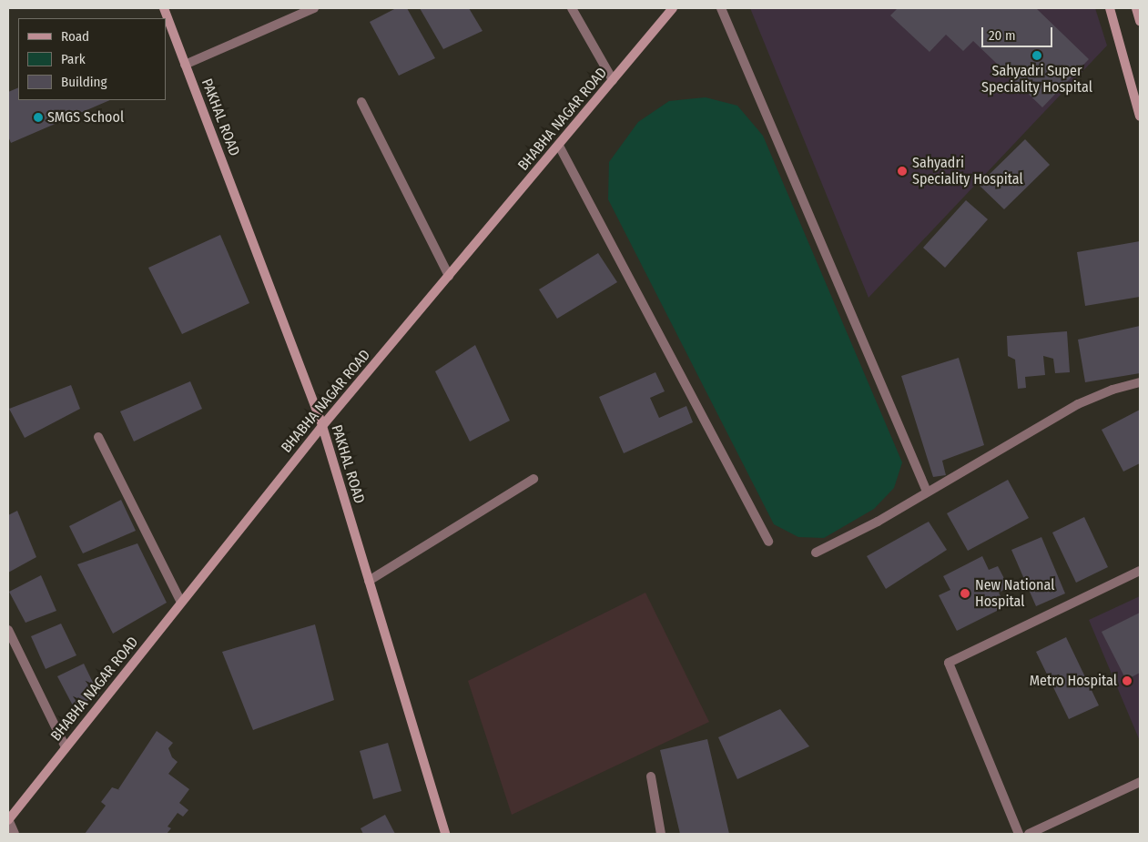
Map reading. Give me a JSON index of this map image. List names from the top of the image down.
{
  "streets": {
    "main road": ["PAKHAL ROAD", "BHABHA NAGAR ROAD"]
  },
  "crossings": [
    ["PAKHAL ROAD", "BHABHA NAGAR ROAD"]
  ],
  "places": [
    "Sahyadri Super Speciality Hospital",
    "SMGS School",
    "Sahyadri Speciality Hospital",
    "New National Hospital",
    "Metro Hospital"
  ],
  "legend": ["Road", "Park", "Building"],
  "scale_bar": "20 m"
}
